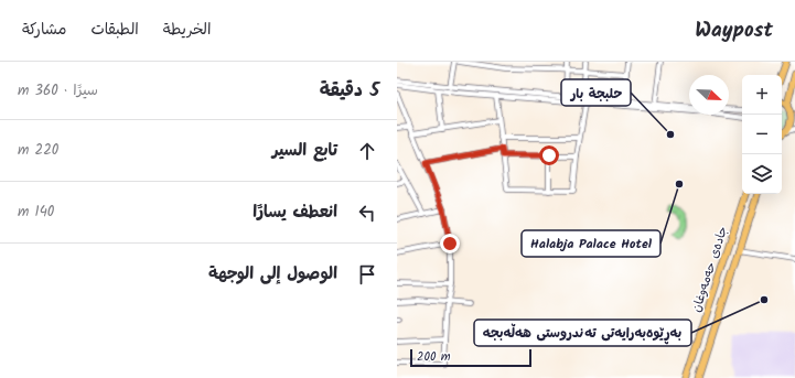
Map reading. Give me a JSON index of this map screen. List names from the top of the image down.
{
  "streets": {
    "main road": ["جادەی حەمەوغان"]
  },
  "places": ["حلبجة بار", "Halabja Palace Hotel", "بەڕێوەبەرایەتی تەندروستی هەڵەبجە"],
  "scale_bar": "200 m",
  "north": "bottom right",
  "page": {
    "header": "Waypost",
    "nav": ["الخريطة", "الطبقات", "مشاركة"],
    "heading": ["5 دقيقة", "سيرًا · 360 m"],
    "map_buttons": ["+", "−"],
    "list": [
      ["تابع السير", "220 m"],
      ["انعطف يسارًا", "140 m"],
      "الوصول إلى الوجهة"
    ],
    "scale": "200 m"
  }
}
